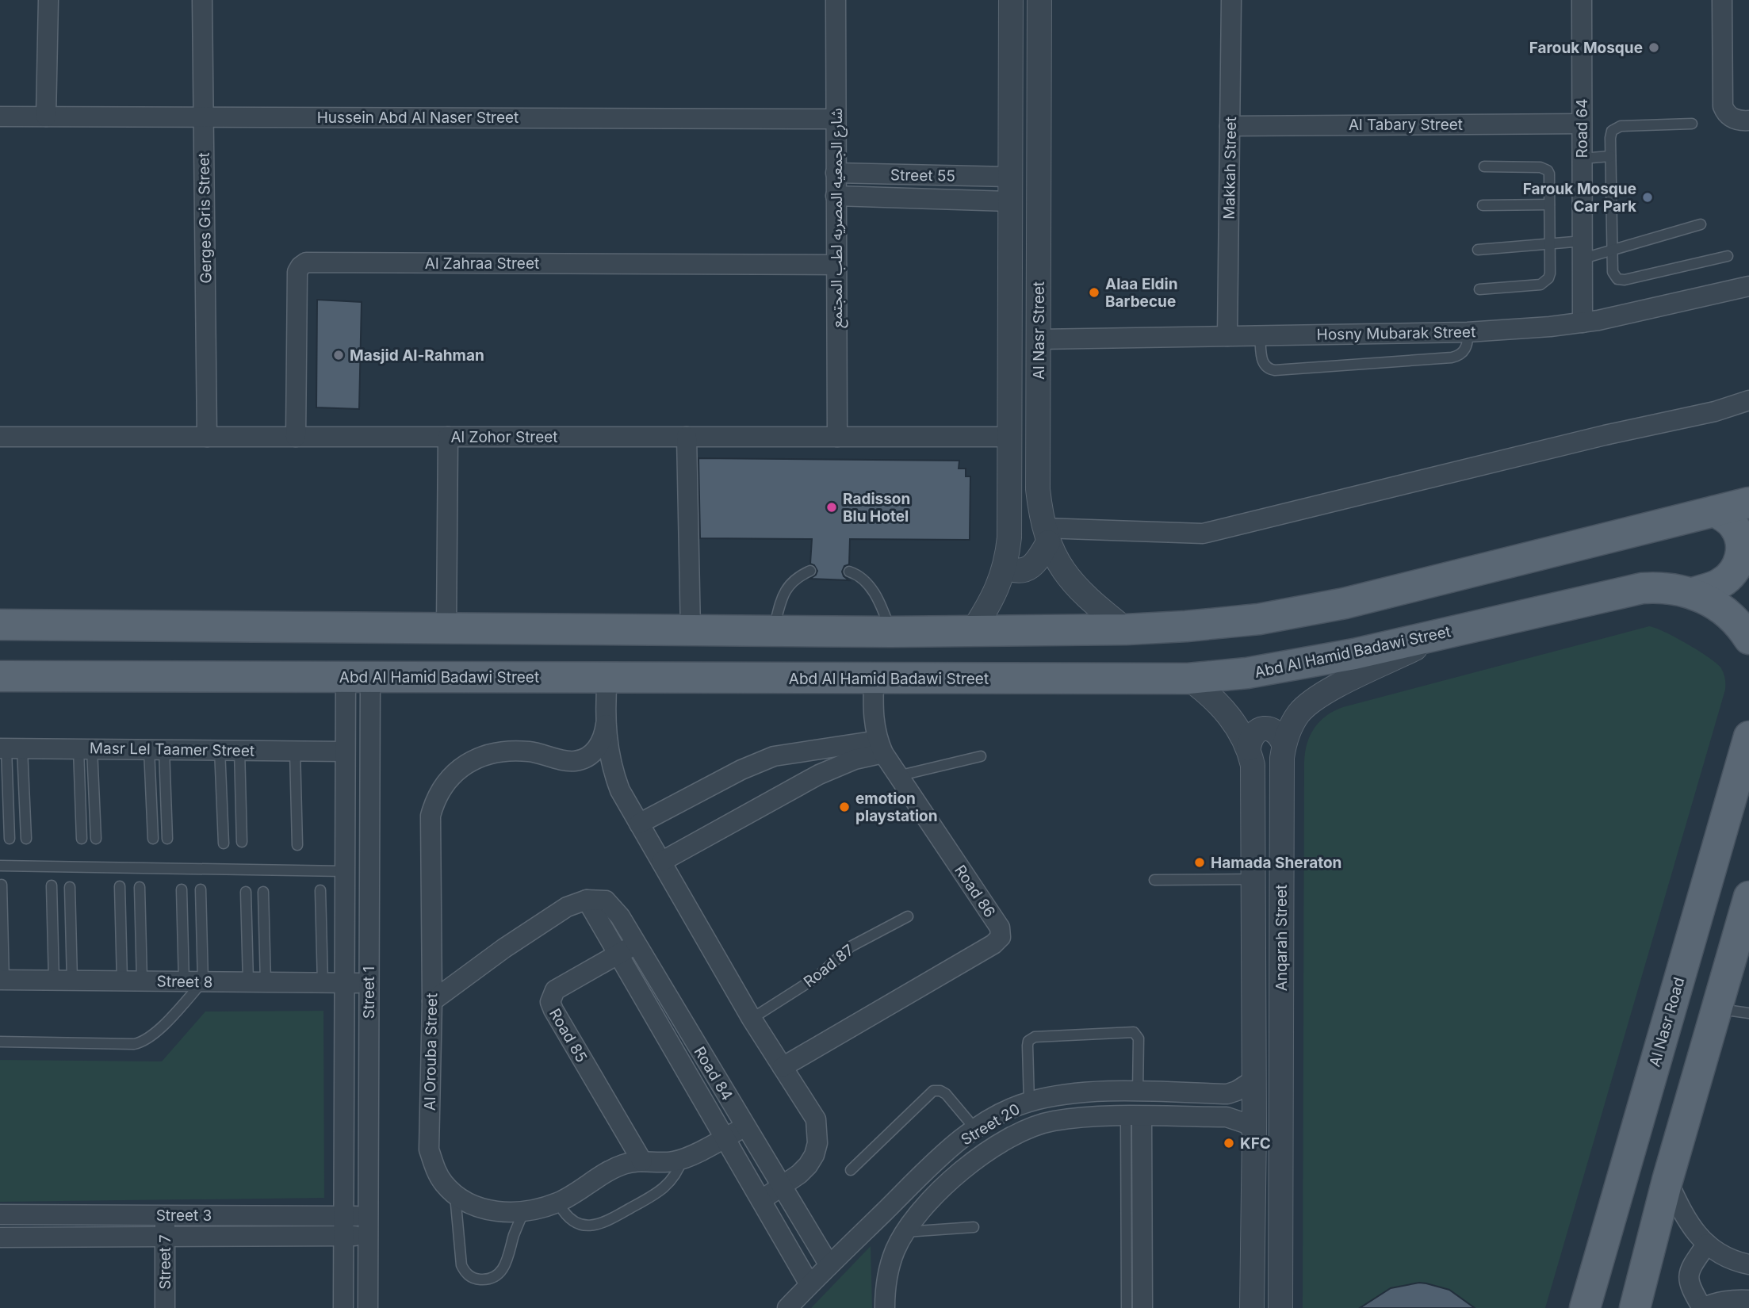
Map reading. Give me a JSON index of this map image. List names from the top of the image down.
{
  "streets": {
    "main road": ["Abd Al Hamid Badawi Street", "Al Nasr Road"],
    "street": [
      "Hussein Abd Al Naser Street",
      "Al Tabary Street",
      "Road 64",
      "Makkah Street",
      "Street 55",
      "Gerges Gris Street",
      "شارع الجمعيه المصريه لطب المجتمع",
      "Al Zahraa Street",
      "Al Nasr Street",
      "Hosny Mubarak Street",
      "Al Zohor Street",
      "Masr Lel Taamer Street",
      "Road 86",
      "Anqarah Street",
      "Street 8",
      "Street 1",
      "Road 85",
      "Al Orouba Street",
      "Road 84",
      "Street 20",
      "Street 3",
      "Street 7"
    ],
    "lane": ["Road 87"]
  },
  "crossings": [
    ["Hussein Abd Al Naser Street", "Gerges Gris Street"],
    ["Hussein Abd Al Naser Street", "شارع الجمعيه المصريه لطب المجتمع"],
    ["Al Tabary Street", "Road 64"],
    ["Al Tabary Street", "Makkah Street"],
    ["Road 64", "Hosny Mubarak Street"],
    ["Makkah Street", "Hosny Mubarak Street"],
    ["Street 55", "شارع الجمعيه المصريه لطب المجتمع"],
    ["Street 55", "Al Nasr Street"],
    ["Gerges Gris Street", "Al Zohor Street"],
    ["شارع الجمعيه المصريه لطب المجتمع", "Al Zahraa Street"],
    ["شارع الجمعيه المصريه لطب المجتمع", "Al Zohor Street"],
    ["Al Zahraa Street", "Al Zohor Street"],
    ["Al Nasr Street", "Hosny Mubarak Street"],
    ["Al Nasr Street", "Al Zohor Street"],
    ["Abd Al Hamid Badawi Street", "Road 86"],
    ["Abd Al Hamid Badawi Street", "Anqarah Street"],
    ["Abd Al Hamid Badawi Street", "Street 1"],
    ["Masr Lel Taamer Street", "Street 1"],
    ["Anqarah Street", "Street 20"],
    ["Street 8", "Street 1"],
    ["Street 1", "Street 3"],
    ["Road 85", "Al Orouba Street"],
    ["Road 85", "Road 84"],
    ["Al Orouba Street", "Road 84"],
    ["Road 84", "Street 20"],
    ["Street 3", "Street 7"]
  ],
  "places": [
    "Farouk Mosque",
    "Farouk Mosque Car Park",
    "Alaa Eldin Barbecue",
    "Masjid Al-Rahman",
    "Radisson Blu Hotel",
    "emotion playstation",
    "Hamada Sheraton",
    "KFC"
  ]
}
